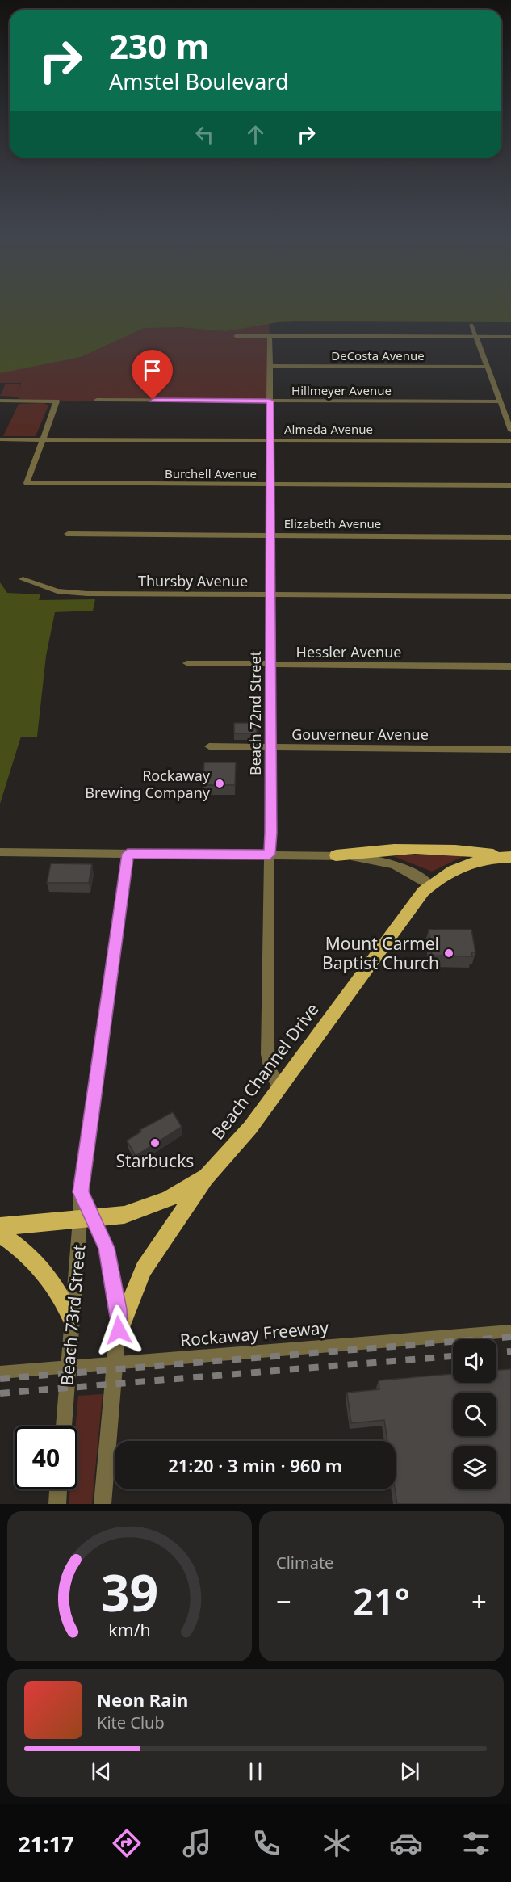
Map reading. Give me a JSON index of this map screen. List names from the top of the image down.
{
  "streets": {
    "main road": ["Beach Channel Drive"],
    "street": [
      "DeCosta Avenue",
      "Hillmeyer Avenue",
      "Almeda Avenue",
      "Burchell Avenue",
      "Elizabeth Avenue",
      "Thursby Avenue",
      "Hessler Avenue",
      "Beach 72nd Street",
      "Gouverneur Avenue",
      "Beach 73rd Street",
      "Rockaway Freeway"
    ]
  },
  "crossings": [
    ["DeCosta Avenue", "Beach 72nd Street"],
    ["Hillmeyer Avenue", "Beach 72nd Street"],
    ["Almeda Avenue", "Burchell Avenue"],
    ["Almeda Avenue", "Beach 72nd Street"],
    ["Burchell Avenue", "Beach 72nd Street"],
    ["Elizabeth Avenue", "Beach 72nd Street"],
    ["Thursby Avenue", "Beach 72nd Street"],
    ["Hessler Avenue", "Beach 72nd Street"],
    ["Beach 72nd Street", "Gouverneur Avenue"],
    ["Beach 72nd Street", "Beach Channel Drive"],
    ["Beach Channel Drive", "Beach 73rd Street"],
    ["Beach 73rd Street", "Rockaway Freeway"]
  ],
  "places": ["Rockaway Brewing Company", "Mount Carmel Baptist Church", "Starbucks"],
  "page": {
    "turn": ["230 m", "Amstel Boulevard"],
    "limit": "40",
    "trip": "21:20 · 3 min · 960 m",
    "tile": "Climate",
    "heat": ["−", "21°", "+"],
    "song": ["Neon Rain", "Kite Club"],
    "tabs": "21:17",
    "gauge": ["39", "km/h"]
  }
}
